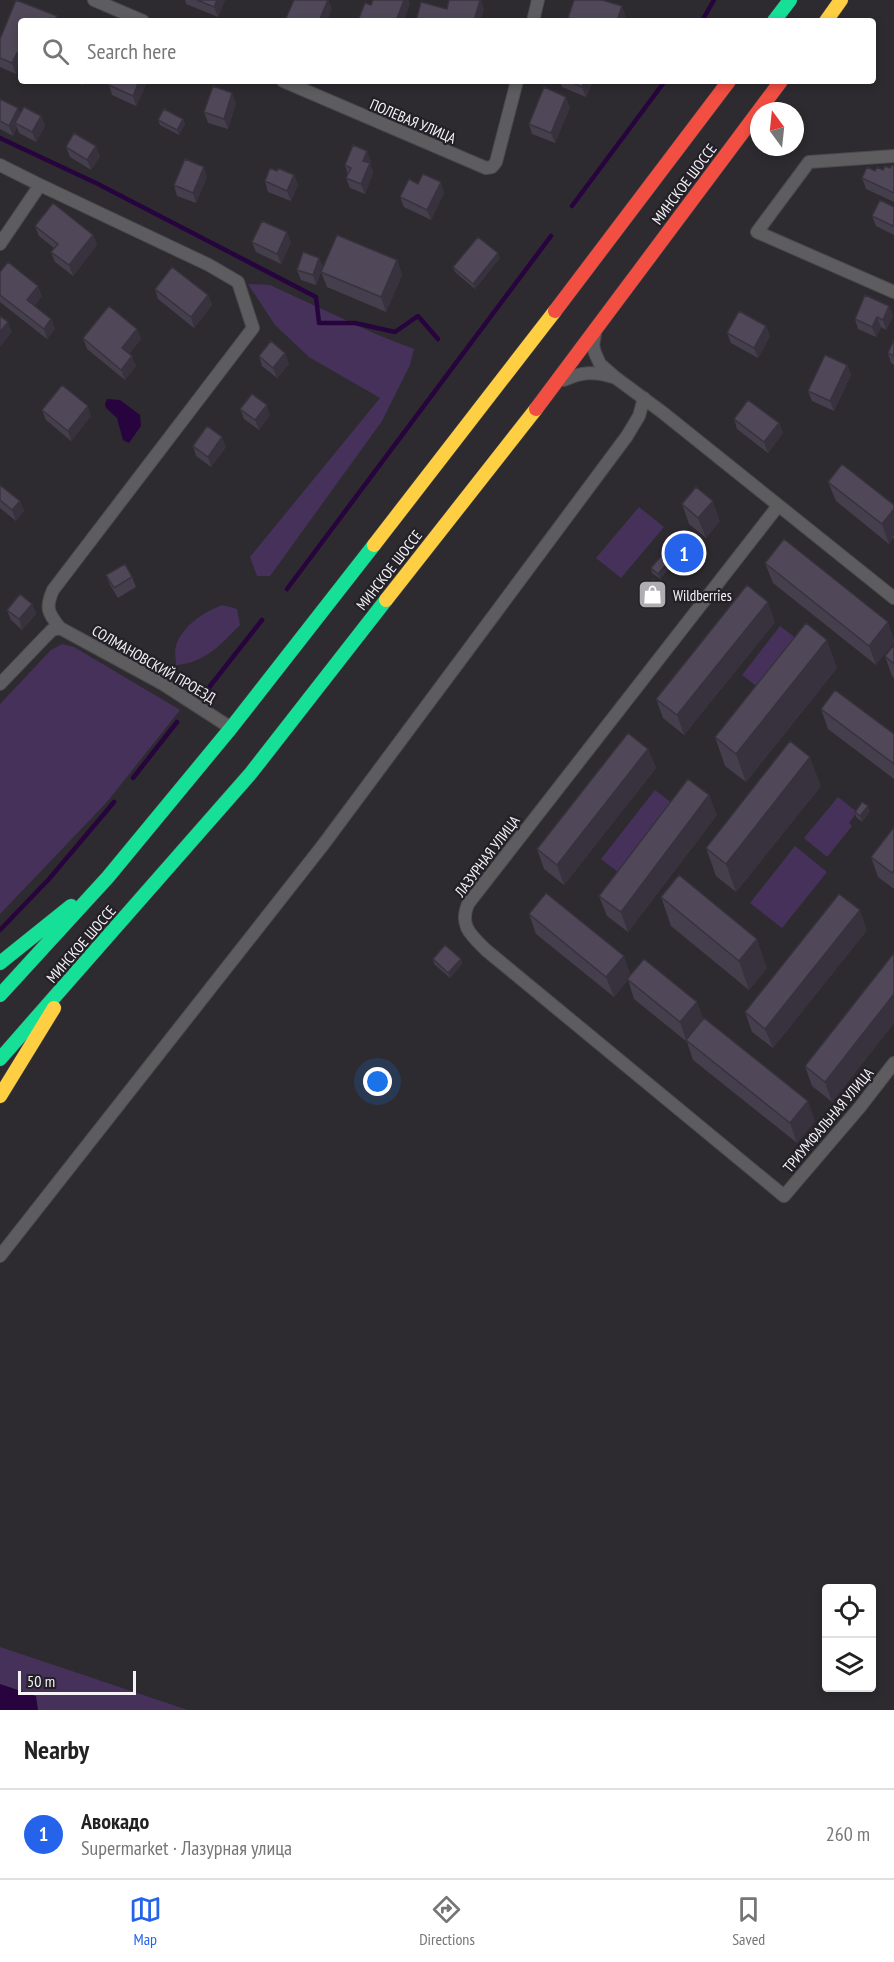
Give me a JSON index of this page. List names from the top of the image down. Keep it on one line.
{"streets":{"main road":["МИНСКОЕ ШОССЕ"],"street":["ПОЛЕВАЯ УЛИЦА","СОЛМАНОВСКИЙ ПРОЕЗД","ЛАЗУРНАЯ УЛИЦА","ТРИУМФАЛЬНАЯ УЛИЦА"]},"crossings":[["МИНСКОЕ ШОССЕ","СОЛМАНОВСКИЙ ПРОЕЗД"],["ЛАЗУРНАЯ УЛИЦА","ТРИУМФАЛЬНАЯ УЛИЦА"]],"places":{"shop":["Wildberries"]},"scale_bar":"50 m","north":"top","page":{"search":"Search here","pins":"1","scale":"50 m","heading":"Nearby","list":[{"mark":"1","name":"Авокадо","note":"Supermarket · Лазурная улица","value":"260 m"}],"nav":["Map","Directions","Saved"]}}
